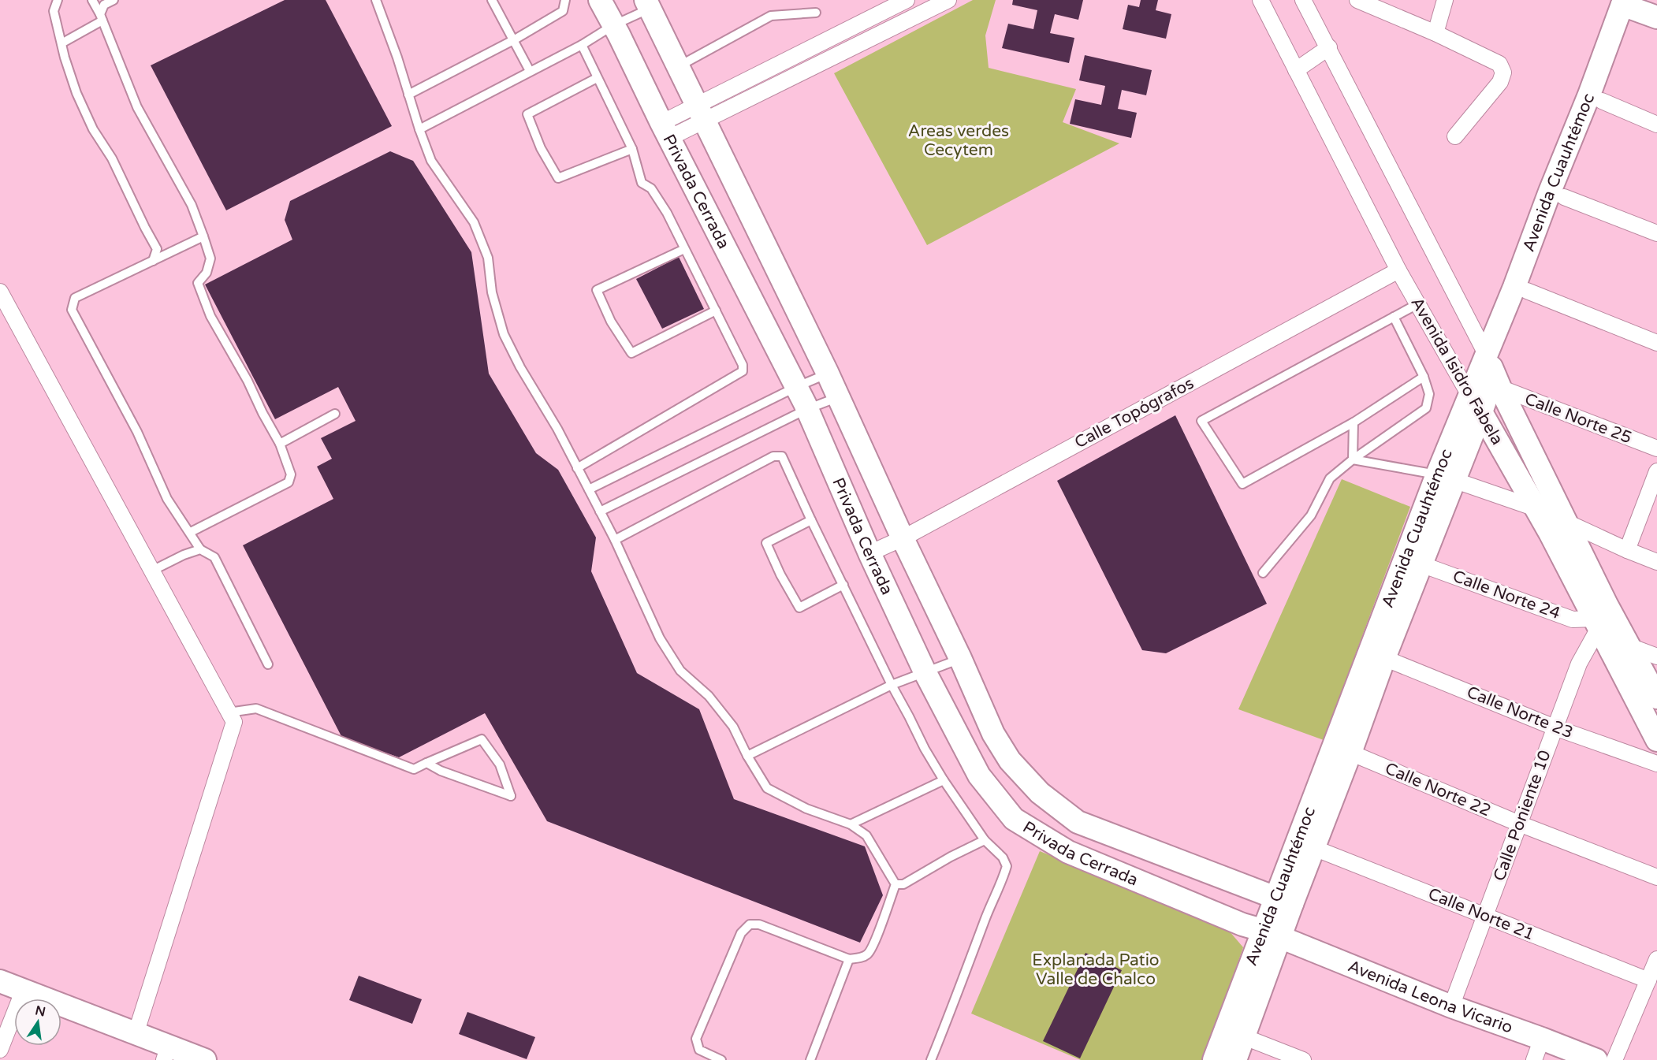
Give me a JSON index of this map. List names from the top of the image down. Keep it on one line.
{"streets":{"street":["Avenida Cuauhtémoc","Privada Cerrada","Avenida Isidro Fabela","Calle Topógrafos","Calle Norte 25","Calle Norte 24","Calle Norte 23","Calle Norte 22","Calle Poniente 10","Calle Norte 21","Avenida Leona Vicario"]},"crossings":[["Avenida Cuauhtémoc","Privada Cerrada"],["Avenida Cuauhtémoc","Avenida Isidro Fabela"],["Avenida Cuauhtémoc","Calle Norte 25"],["Avenida Cuauhtémoc","Calle Norte 24"],["Avenida Cuauhtémoc","Calle Norte 23"],["Avenida Cuauhtémoc","Calle Norte 22"],["Avenida Cuauhtémoc","Calle Norte 21"],["Avenida Cuauhtémoc","Avenida Leona Vicario"],["Privada Cerrada","Calle Topógrafos"],["Privada Cerrada","Avenida Leona Vicario"],["Avenida Isidro Fabela","Calle Topógrafos"],["Avenida Isidro Fabela","Calle Norte 25"],["Avenida Isidro Fabela","Calle Norte 24"],["Avenida Isidro Fabela","Calle Poniente 10"],["Calle Norte 24","Calle Poniente 10"],["Calle Norte 23","Calle Poniente 10"],["Calle Norte 22","Calle Poniente 10"],["Calle Poniente 10","Calle Norte 21"],["Calle Poniente 10","Avenida Leona Vicario"]],"parks":["Areas verdes Cecytem","Explanada Patio Valle de Chalco"],"north":"top"}
